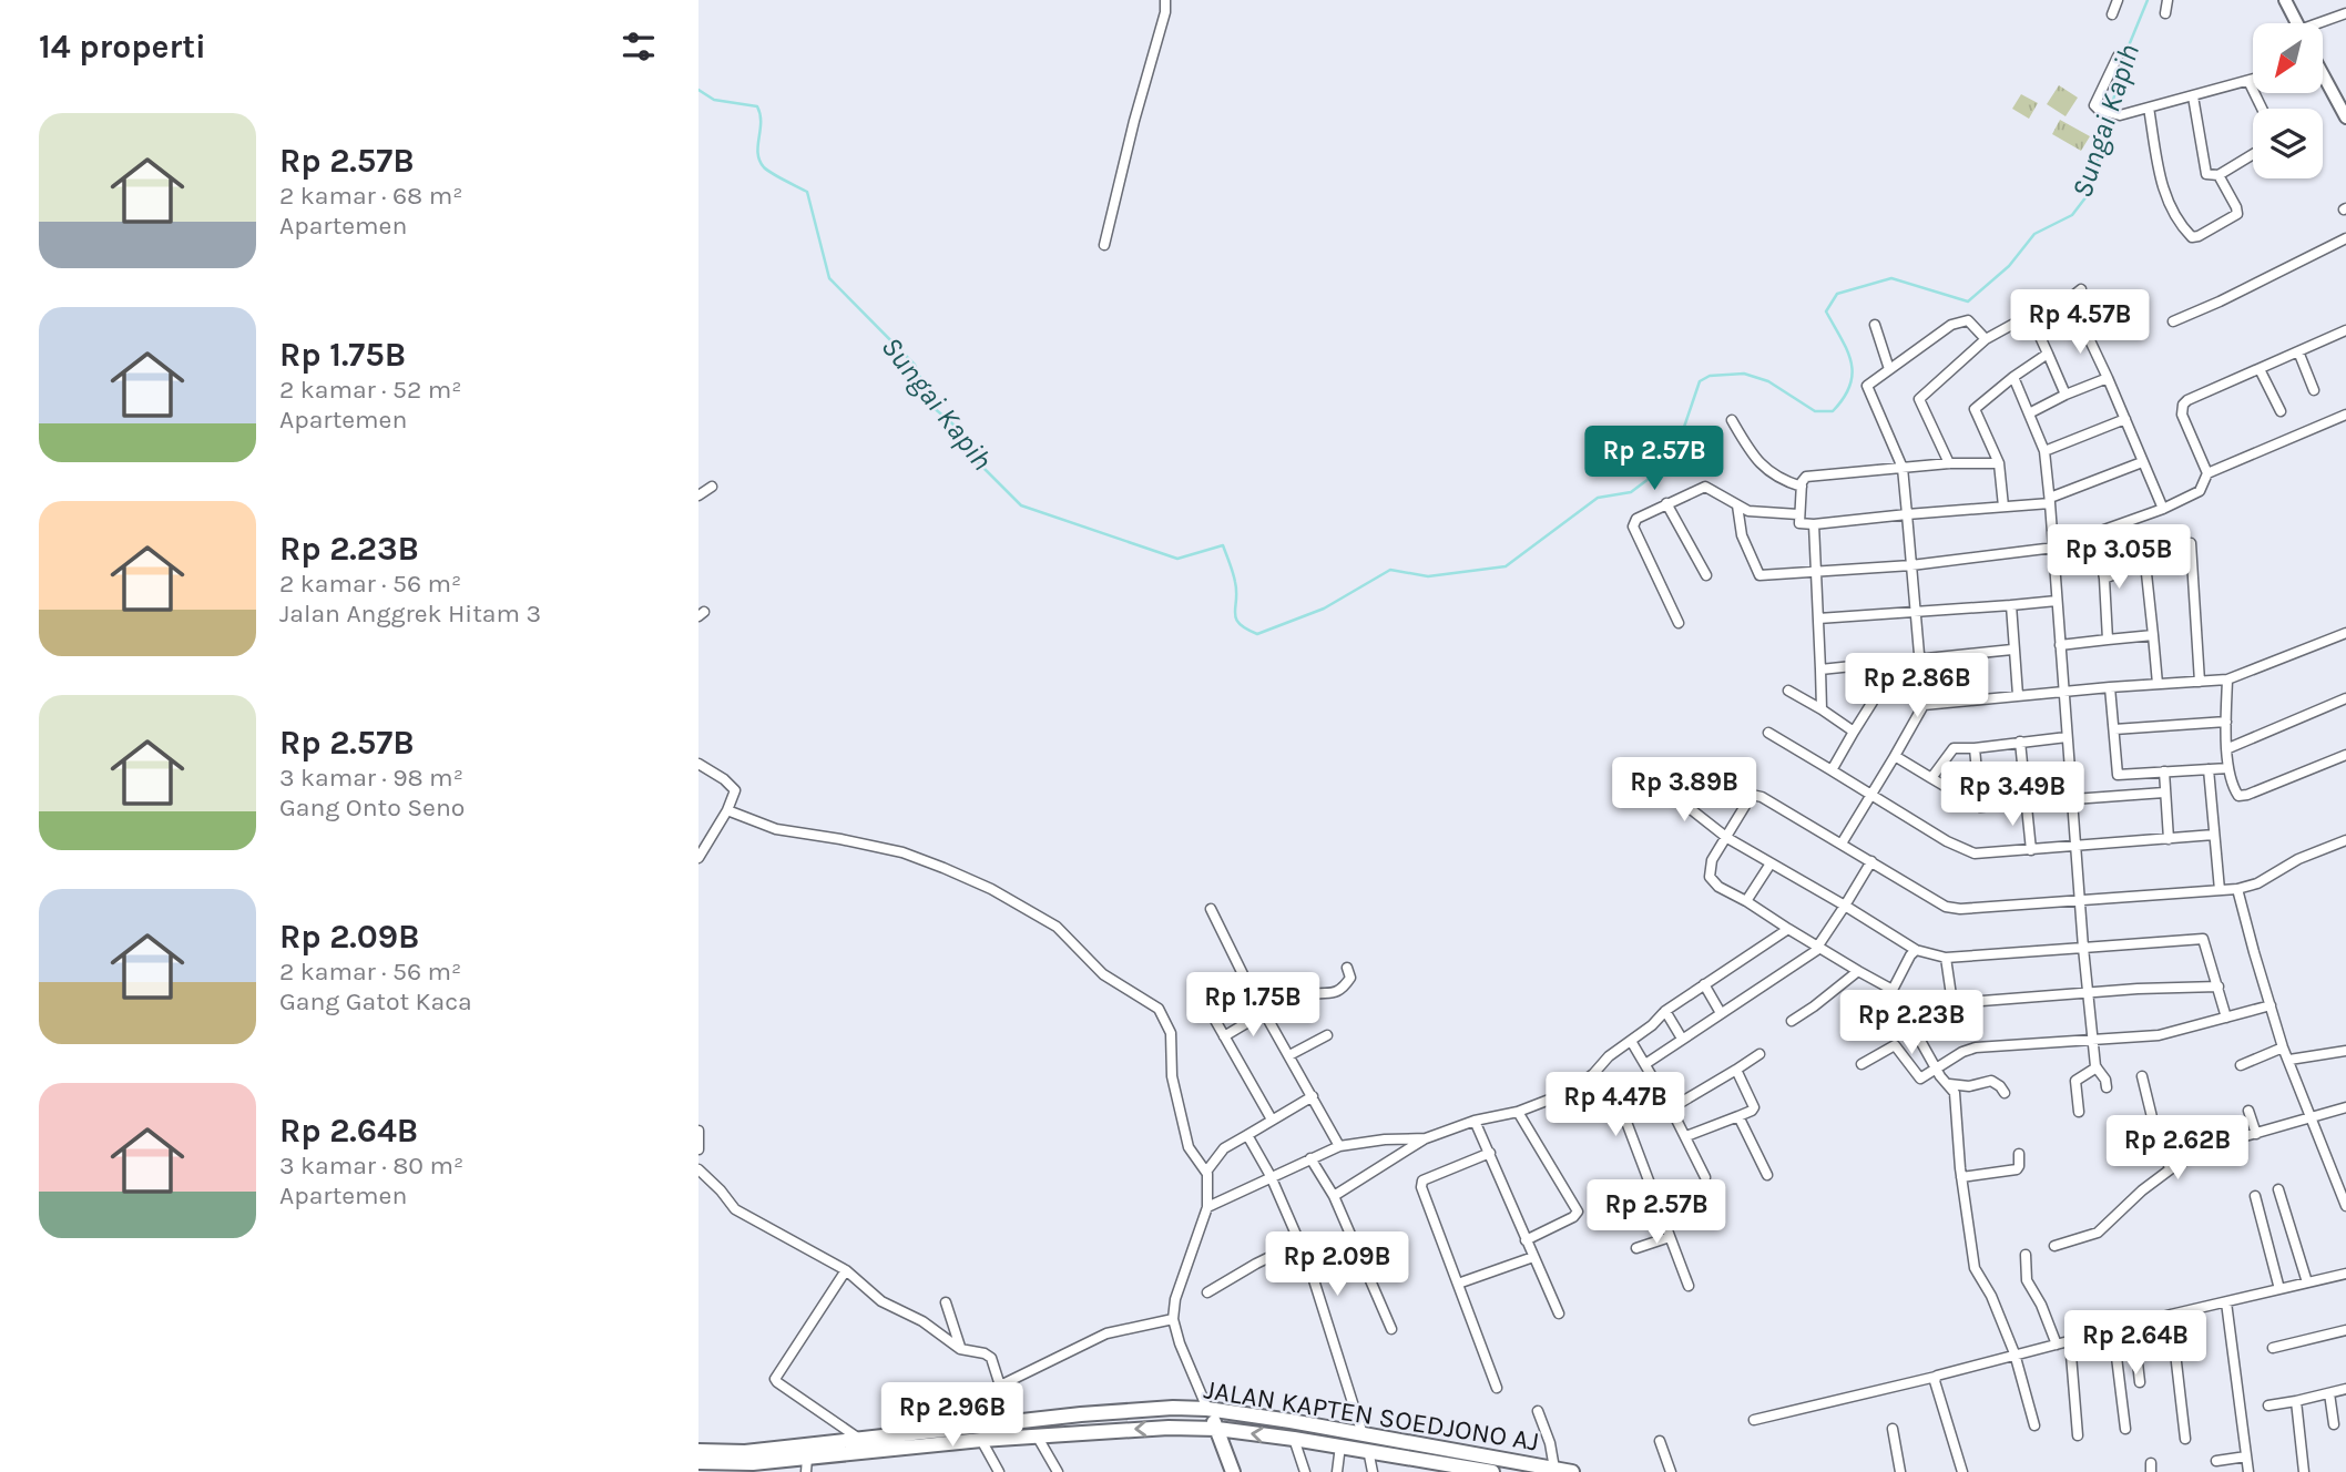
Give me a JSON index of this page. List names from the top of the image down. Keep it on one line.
{"streets":{"main road":["JALAN KAPTEN SOEDJONO AJ"]},"water":["Sungai Kapih"],"north":"bottom left","page":{"heading":"14 properti","list":[{"name":"Rp 2.57B","note":"2 kamar · 68 m² · Apartemen"},{"name":"Rp 1.75B","note":"2 kamar · 52 m² · Apartemen"},{"name":"Rp 2.23B","note":"2 kamar · 56 m² · Jalan Anggrek Hitam 3"},{"name":"Rp 2.57B","note":"3 kamar · 98 m² · Gang Onto Seno"},{"name":"Rp 2.09B","note":"2 kamar · 56 m² · Gang Gatot Kaca"},{"name":"Rp 2.64B","note":"3 kamar · 80 m² · Apartemen"}],"price":["Rp 4.57B","Rp 2.57B","Rp 3.05B","Rp 2.86B","Rp 3.89B","Rp 3.49B","Rp 1.75B","Rp 2.23B","Rp 4.47B","Rp 2.62B","Rp 2.57B","Rp 2.09B","Rp 2.64B","Rp 2.96B"]}}
